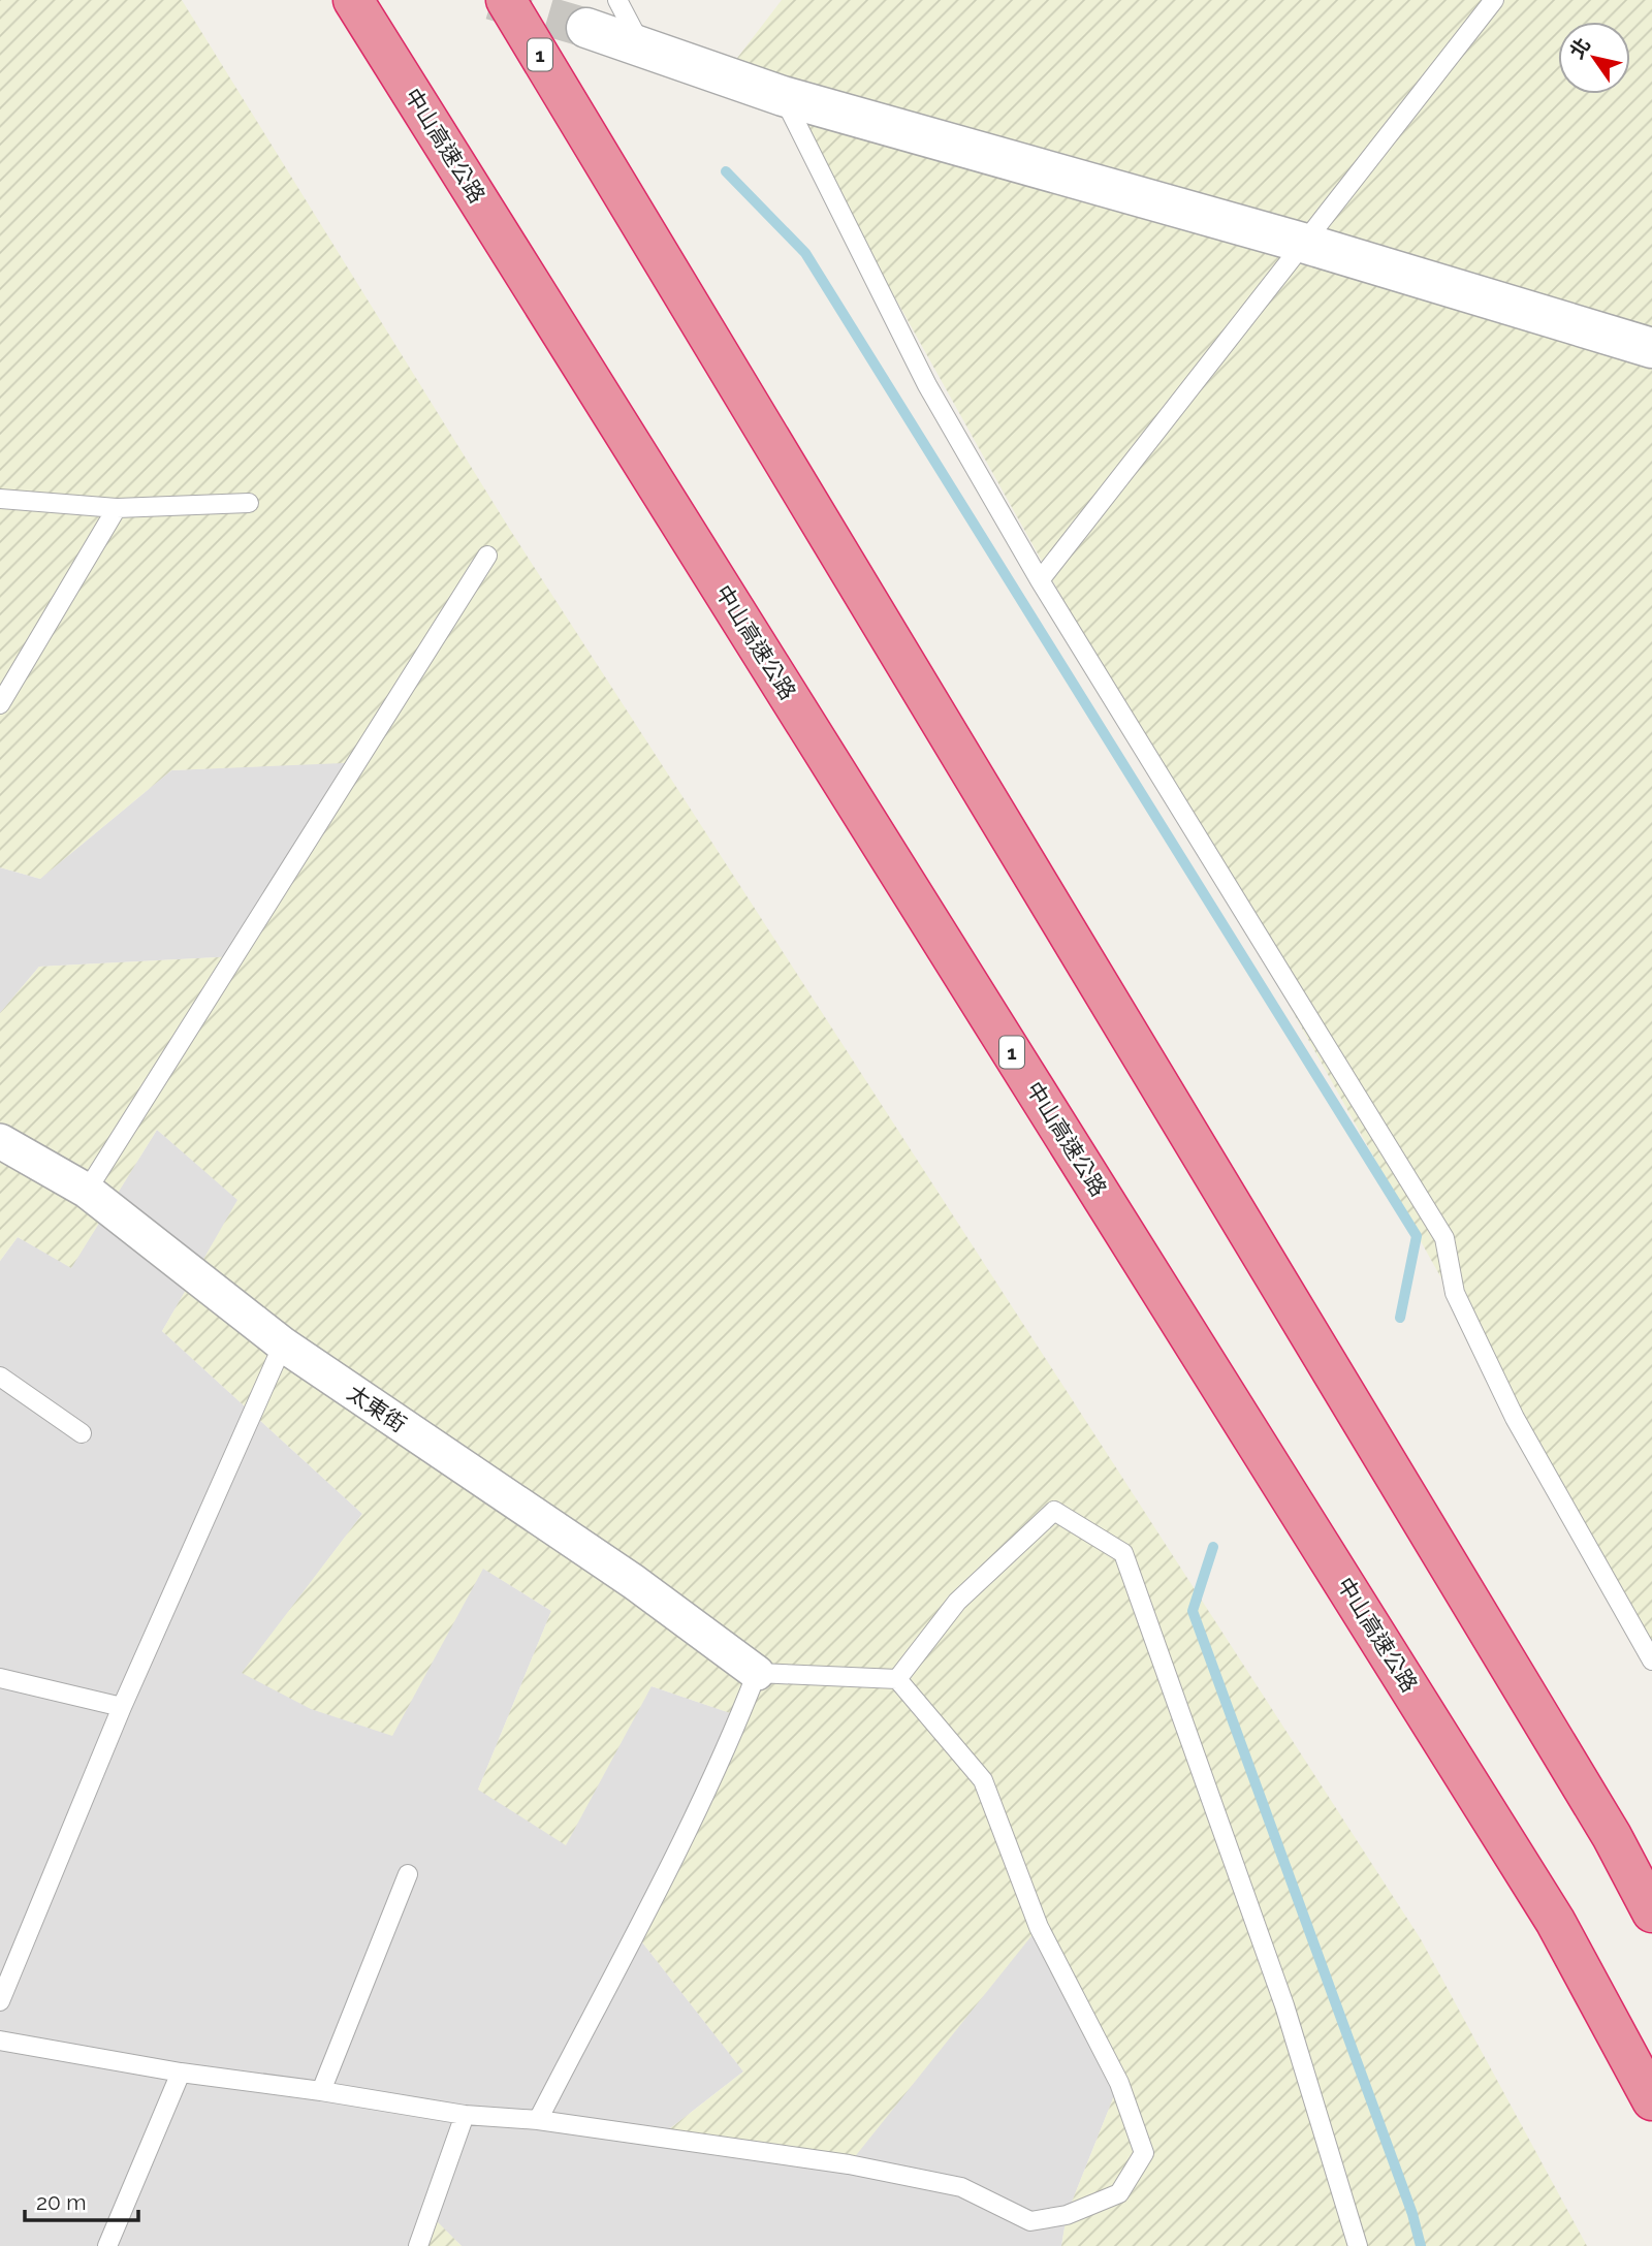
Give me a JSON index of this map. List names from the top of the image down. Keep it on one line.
{"streets":{"highway":["1","中山高速公路"],"street":["太東街"]},"scale_bar":"20 m","north":"top left"}
